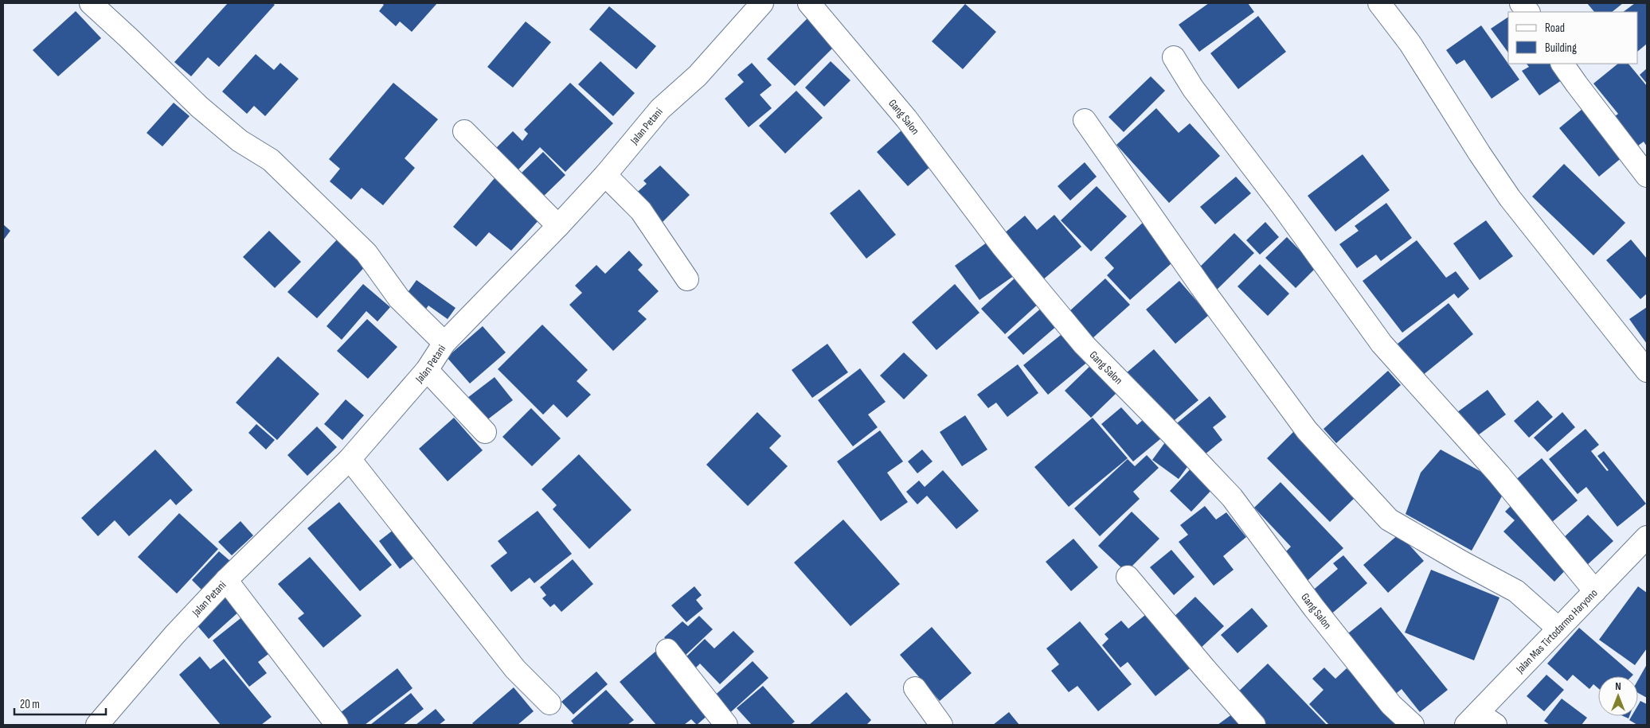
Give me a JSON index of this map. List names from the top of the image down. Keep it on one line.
{"streets":{"street":["Gang Salon","Jalan Petani","Jalan Mas Tirtodarmo Haryono"]},"legend":["Road","Building"],"scale_bar":"20 m","north":"top"}
